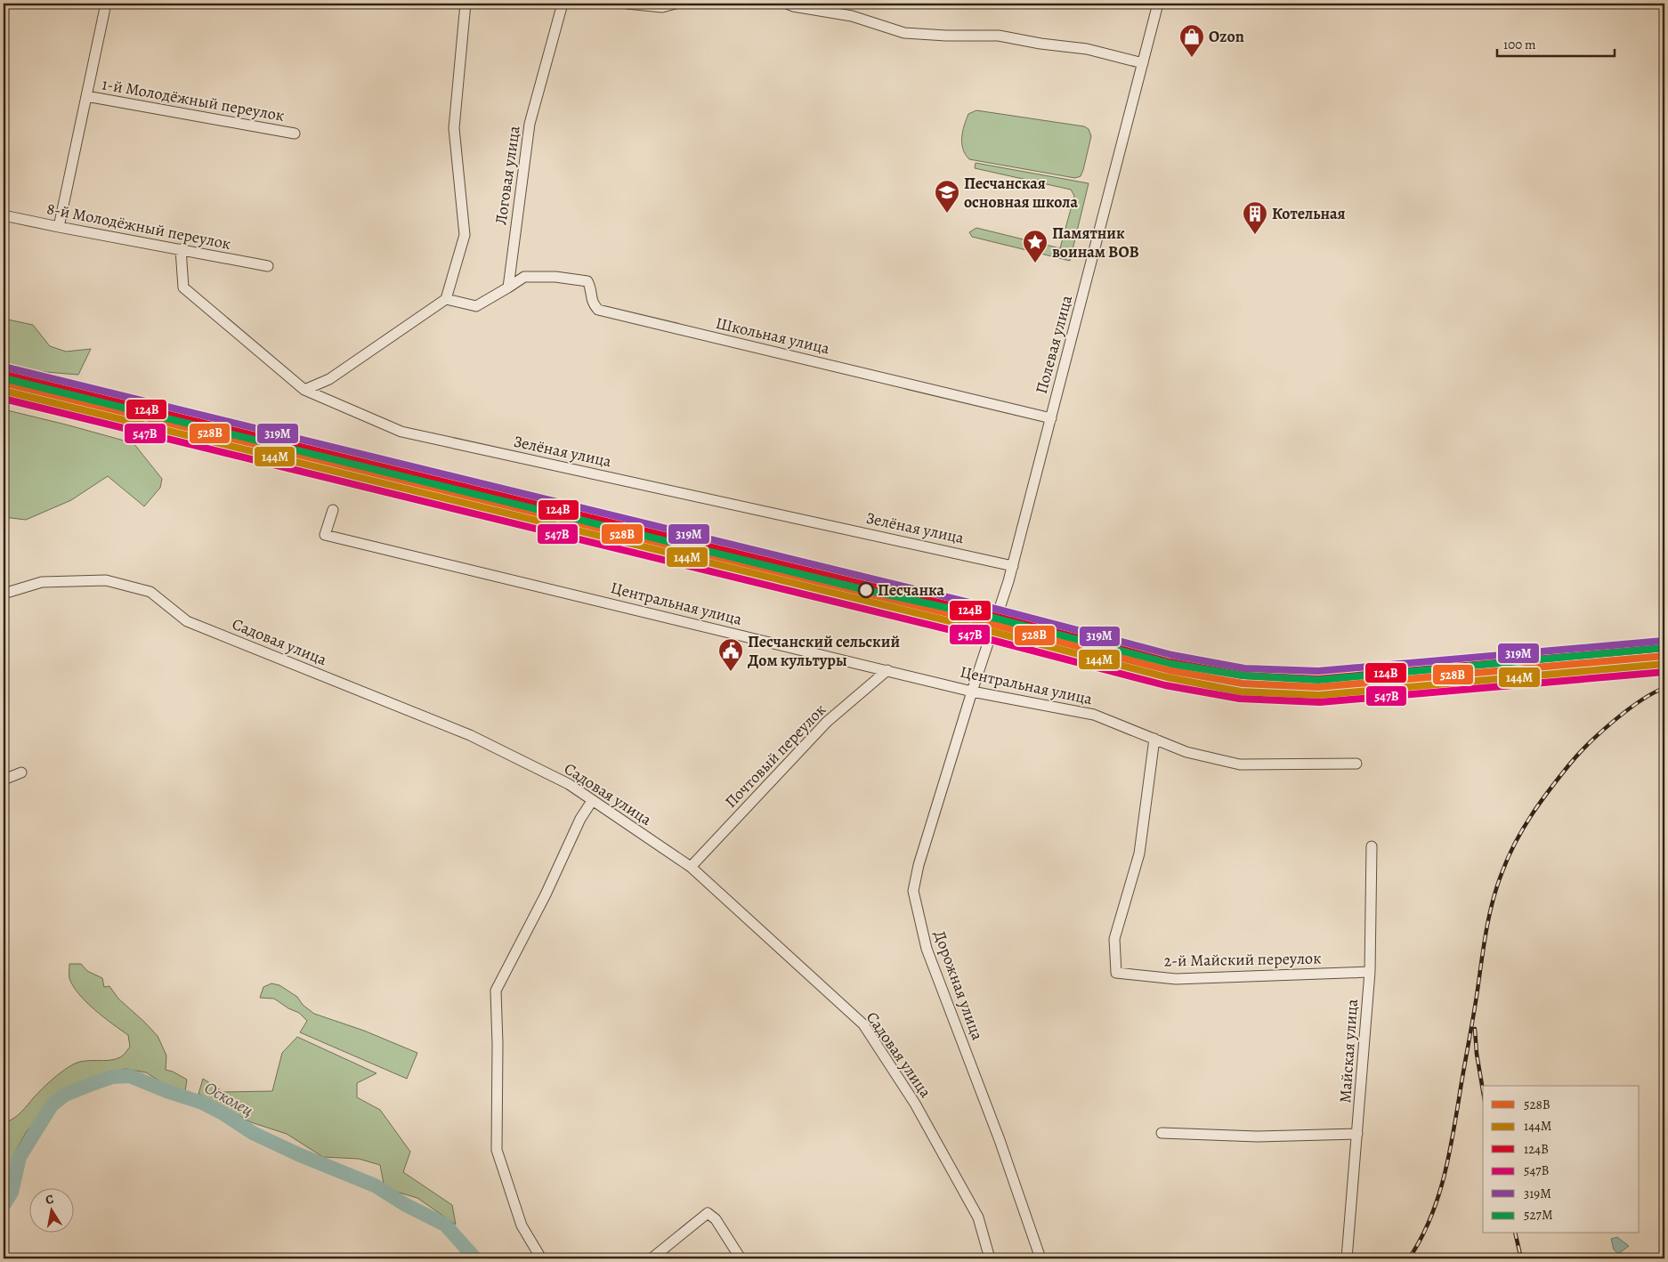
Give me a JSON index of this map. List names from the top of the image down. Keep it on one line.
{"streets":{"street":["1-й Молодёжный переулок","Логовая улица","8-й Молодёжный переулок","Школьная улица","Полевая улица","Зелёная улица","Центральная улица","Садовая улица","Почтовый переулок","2-й Майский переулок","Дорожная улица","Майская улица"]},"crossings":[["Логовая улица","Школьная улица"],["8-й Молодёжный переулок","Зелёная улица"],["Школьная улица","Полевая улица"],["Полевая улица","Зелёная улица"],["Полевая улица","Центральная улица"],["Полевая улица","Дорожная улица"],["Центральная улица","Почтовый переулок"],["Центральная улица","2-й Майский переулок"],["Центральная улица","Дорожная улица"],["Садовая улица","Почтовый переулок"],["2-й Майский переулок","Майская улица"]],"water":["Осколец"],"places":{"shop":["Ozon"],"school or university":["Песчанская основная школа"],"building":["Котельная"],"place":["Памятник воинам ВОВ"],"other":["Песчанка"],"public building":["Песчанский сельский Дом культуры"]},"lines":["transit line 319М","transit line 124В","transit line 527М","transit line 528В","transit line 144М","transit line 547В"],"legend":["528В","144М","124В","547В","319М","527М"],"scale_bar":"100 m","north":"top"}
